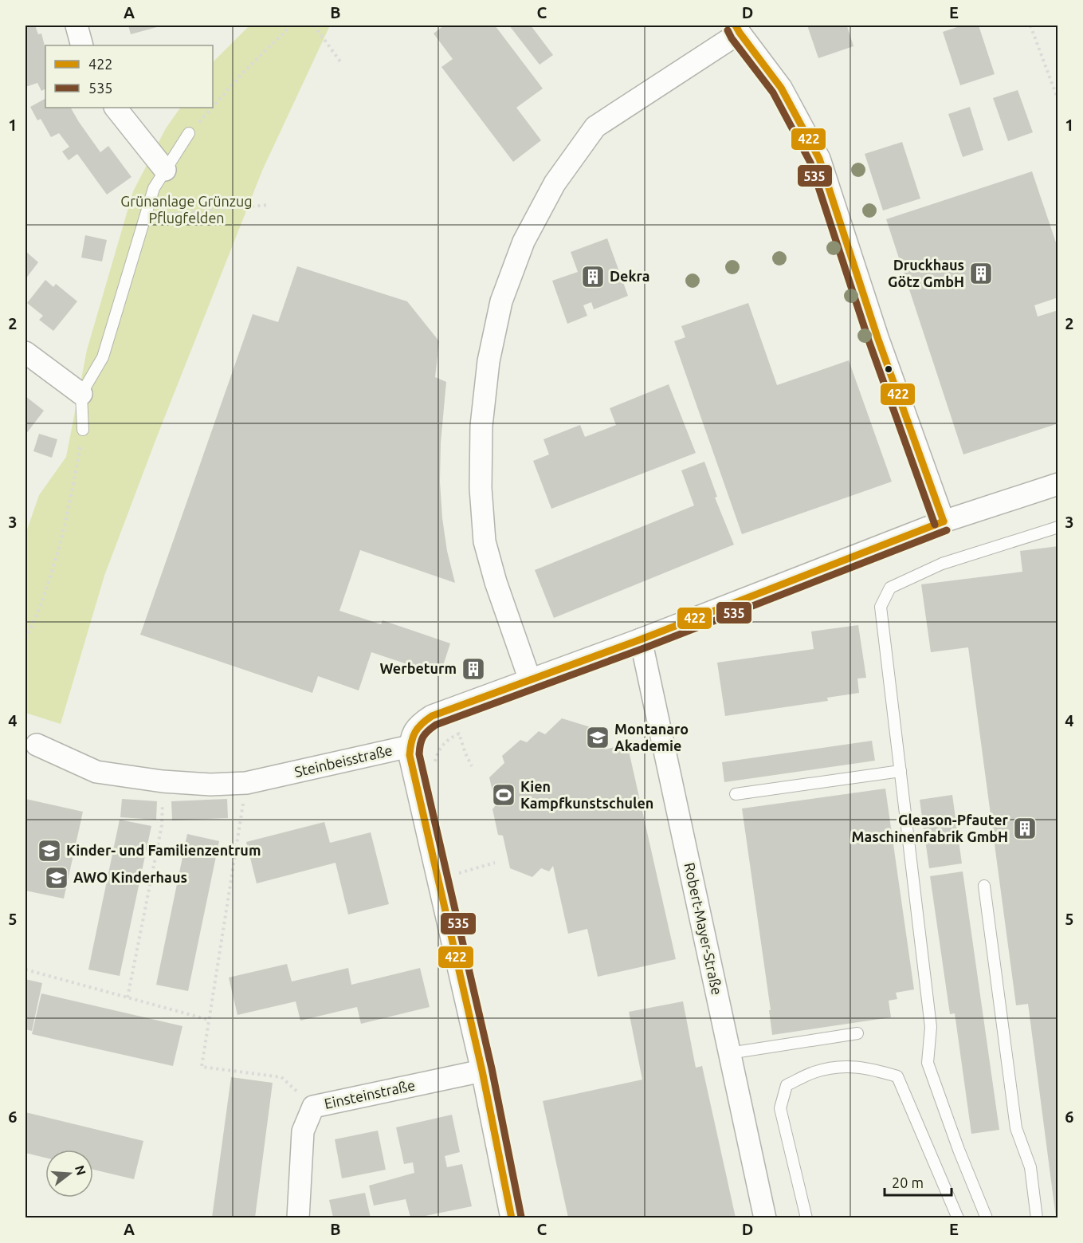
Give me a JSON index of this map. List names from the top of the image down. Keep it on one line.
{"streets":{"street":["Steinbeisstraße","Robert-Mayer-Straße","Einsteinstraße"]},"crossings":[["Steinbeisstraße","Robert-Mayer-Straße"]],"parks":["Grünanlage Grünzug Pflugfelden"],"places":{"building":["Druckhaus Götz GmbH","Dekra","Werbeturm","Gleason-Pfauter Maschinenfabrik GmbH"],"school or university":["Montanaro Akademie","Kinder- und Familienzentrum","AWO Kinderhaus"],"sports":["Kien Kampfkunstschulen"]},"lines":["transit line 422","transit line 535"],"legend":["422","535"],"scale_bar":"20 m","north":"right","grid":{"columns":["A","B","C","D","E"],"rows":["1","2","3","4","5","6"]}}
